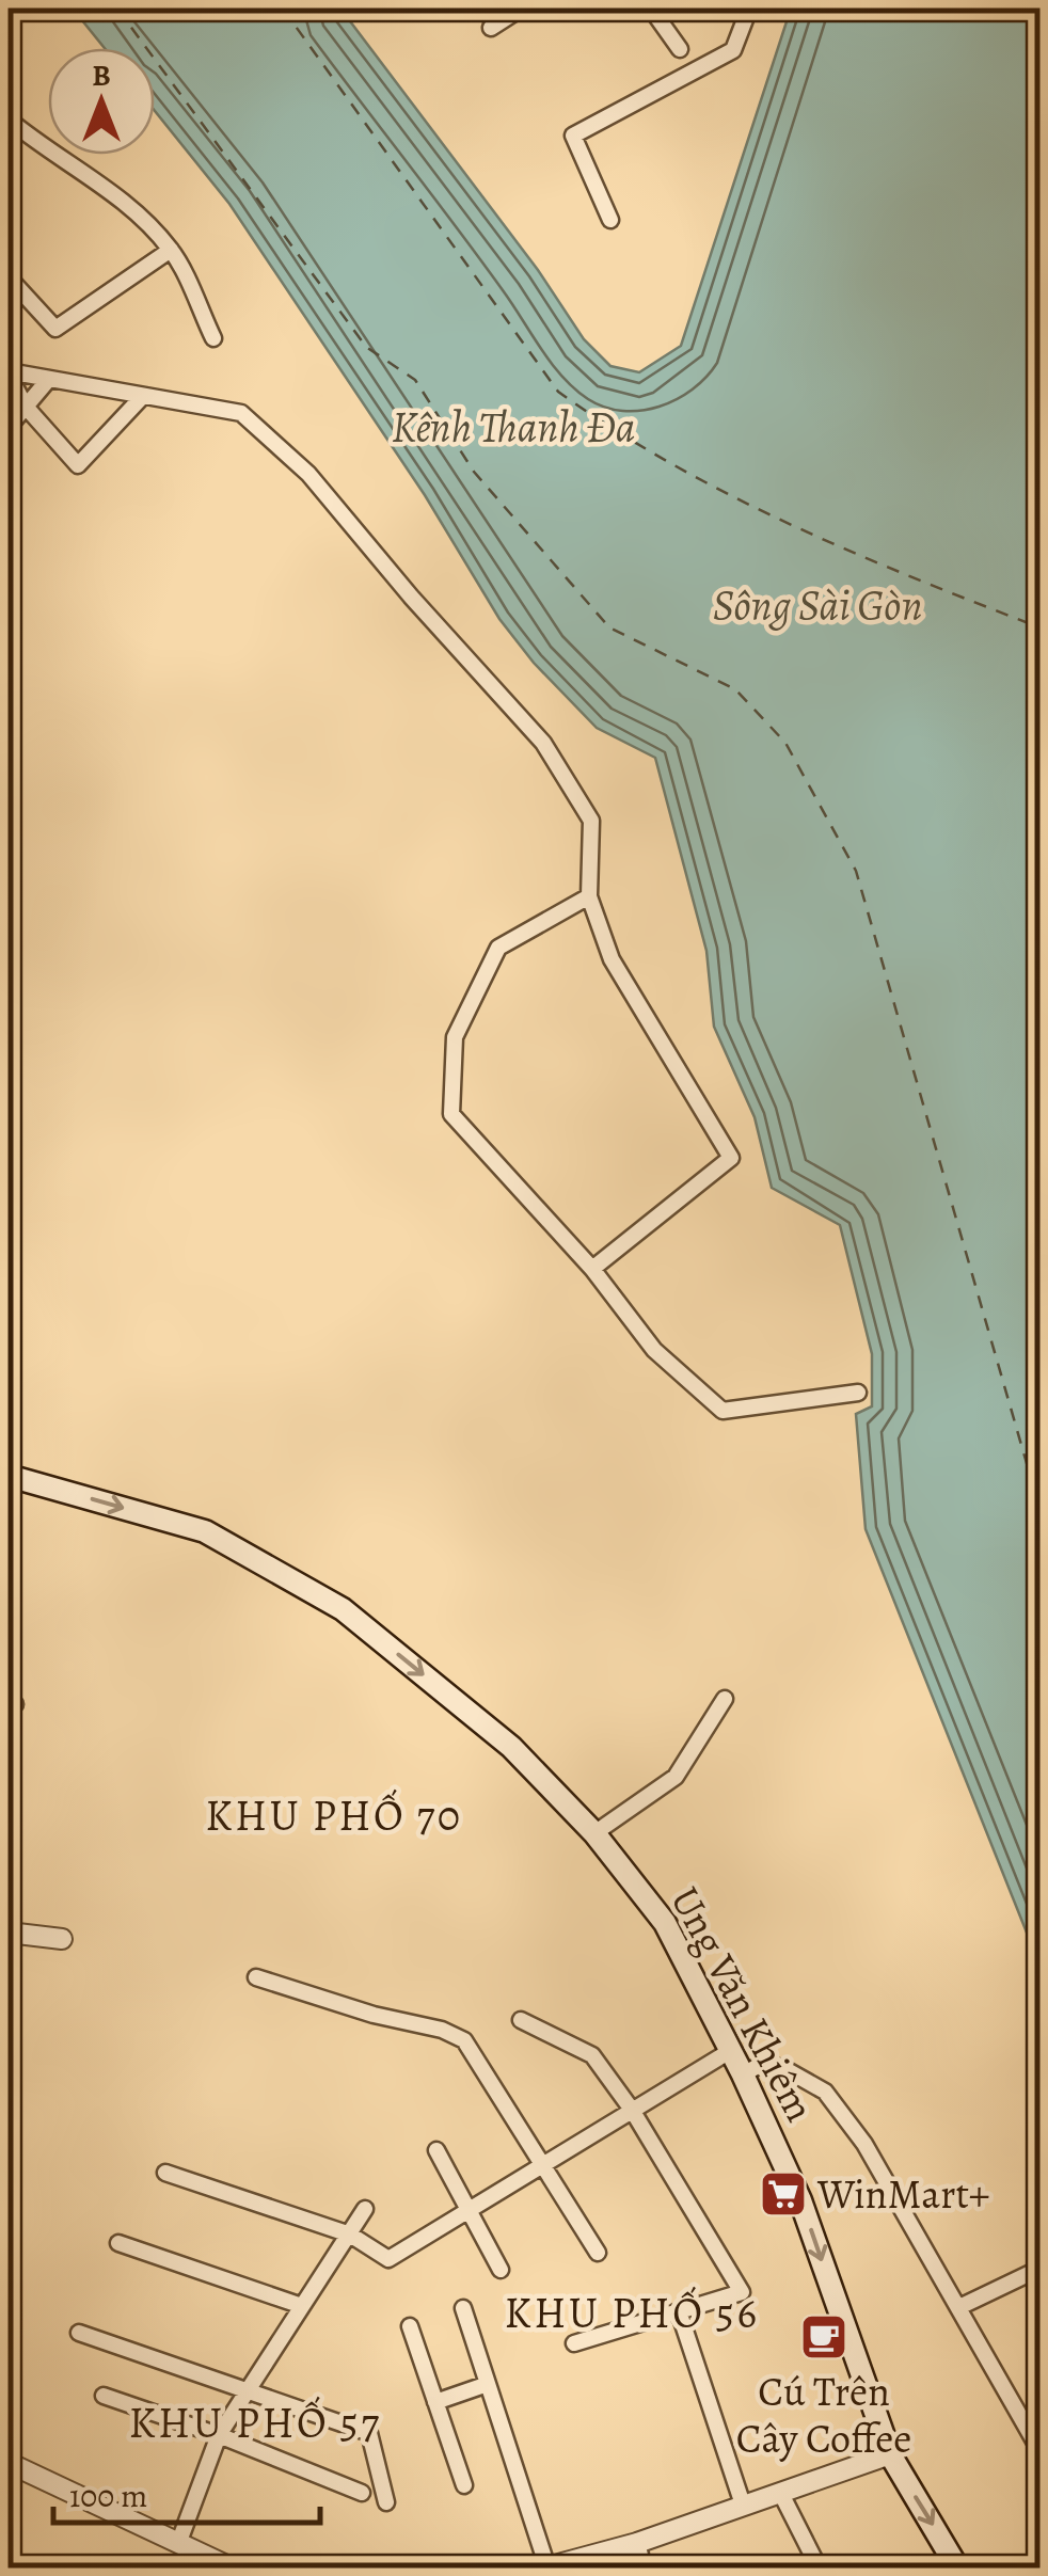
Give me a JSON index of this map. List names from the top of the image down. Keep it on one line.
{"streets":{"main road":["Ung Văn Khiêm"]},"one_way":["Ung Văn Khiêm"],"districts":["KHU PHỐ 70","KHU PHỐ 56","KHU PHỐ 57"],"water":["Kênh Thanh Đa","Sông Sài Gòn"],"places":{"supermarket":["WinMart+"],"cafe":["Cú Trên Cây Coffee"]},"scale_bar":"100 m","north":"top"}
